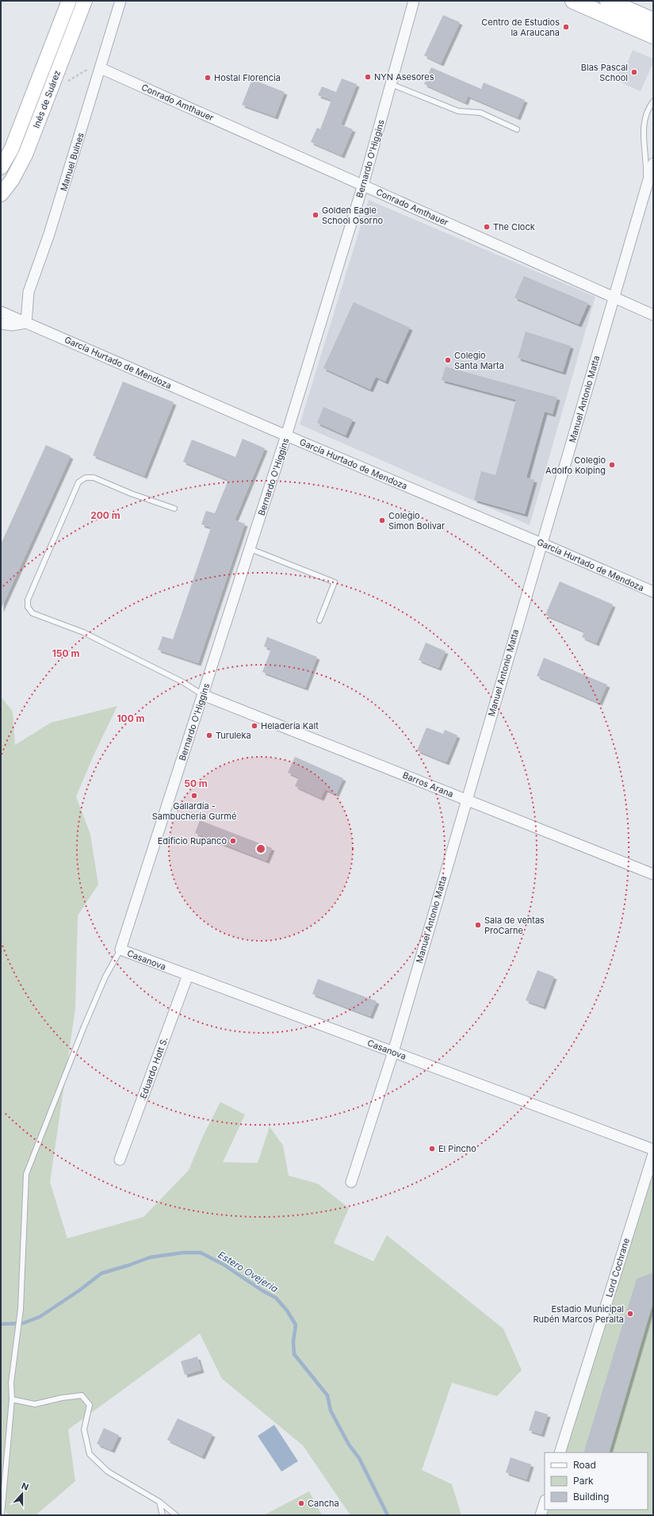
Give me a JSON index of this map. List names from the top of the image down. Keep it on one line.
{"streets":{"main road":["Inés de Suárez"],"street":["Conrado Amthauer","Bernardo O'Higgins","Manuel Bulnes","García Hurtado de Mendoza","Manuel Antonio Matta","Barros Arana","Casanova","Eduardo Hott S.","Lord Cochrane"]},"crossings":[["Conrado Amthauer","Bernardo O'Higgins"],["Conrado Amthauer","Manuel Bulnes"],["Conrado Amthauer","Manuel Antonio Matta"],["Bernardo O'Higgins","García Hurtado de Mendoza"],["Bernardo O'Higgins","Barros Arana"],["Bernardo O'Higgins","Casanova"],["Manuel Bulnes","García Hurtado de Mendoza"],["García Hurtado de Mendoza","Manuel Antonio Matta"],["Manuel Antonio Matta","Barros Arana"],["Manuel Antonio Matta","Casanova"],["Casanova","Eduardo Hott S."]],"water":["Estero Ovejeria"],"places":["Centro de Estudios la Araucana","Blas Pascal School","NYN Asesores","Hostal Florencia","Golden Eagle School Osorno","The Clock","Colegio Santa Marta","Colegio Adolfo Kolping","Colegio Simon Bolivar","Heladería Kalt","Turuleka","Gallardía - Sambuchería Gurmé","Edificio Rupanco","Sala de ventas ProCarne","El Pincho","Estadio Municipal Rubén Marcos Peralta","Cancha"],"legend":["Road","Park","Building"],"north":"top","rings":["200 m","150 m","100 m","50 m"]}
